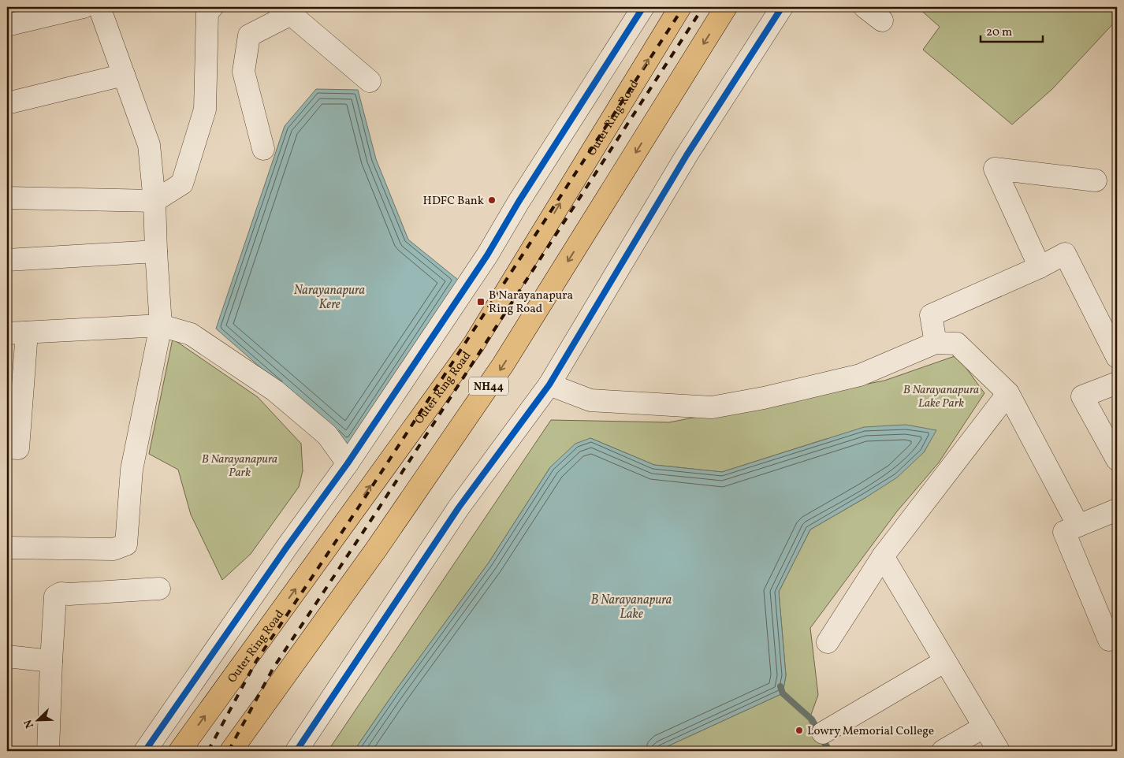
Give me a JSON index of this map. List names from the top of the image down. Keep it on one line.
{"streets":{"highway":["Outer Ring Road","NH44"]},"water":["Narayanapura Kere","B Narayanapura Lake"],"parks":["B Narayanapura Lake Park","B Narayanapura Park"],"places":{"other":["HDFC Bank","Lowry Memorial College"],"transit":["B Narayanapura Ring Road"]},"scale_bar":"20 m","north":"bottom left"}
